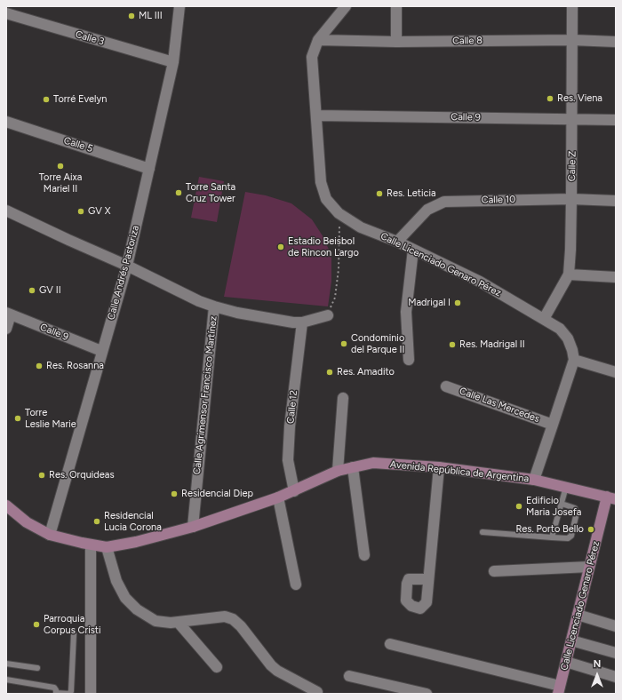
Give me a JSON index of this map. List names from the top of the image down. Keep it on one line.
{"streets":{"main road":["Calle Licenciado Genaro Pérez","Avenida República de Argentina"],"street":["Calle 3","Calle 8","Calle 9","Calle 5","Calle Z","Calle 10","Calle Andrés Pastoriza","Calle Agrimensor Francisco Martínez","Calle Las Mercedes","Calle 12"]},"crossings":[["Calle 3","Calle Andrés Pastoriza"],["Calle 8","Calle Z"],["Calle 8","Calle Licenciado Genaro Pérez"],["Calle 9","Calle Z"],["Calle 9","Calle Licenciado Genaro Pérez"],["Calle 9","Calle Andrés Pastoriza"],["Calle 5","Calle Andrés Pastoriza"],["Calle Z","Calle 10"],["Calle Z","Calle Licenciado Genaro Pérez"],["Calle 10","Calle Licenciado Genaro Pérez"],["Calle Licenciado Genaro Pérez","Avenida República de Argentina"],["Calle Andrés Pastoriza","Avenida República de Argentina"],["Calle Agrimensor Francisco Martínez","Avenida República de Argentina"],["Calle 12","Avenida República de Argentina"]],"places":["ML III","Res. Viena","Torré Evelyn","Torre Aixa Mariel II","Torre Santa Cruz Tower","Res. Leticia","GV X","Estadio Beisbol de Rincon Largo","GV II","Madrigal I","Condominio del Parque II","Res. Madrigal II","Res. Rosanna","Res. Amadito","Torre Leslie Marie","Res. Orquideas","Residencial Diep","Edificio Maria Josefa","Residencial Lucia Corona","Res. Porto Bello","Parroquia Corpus Cristi"],"north":"top"}
